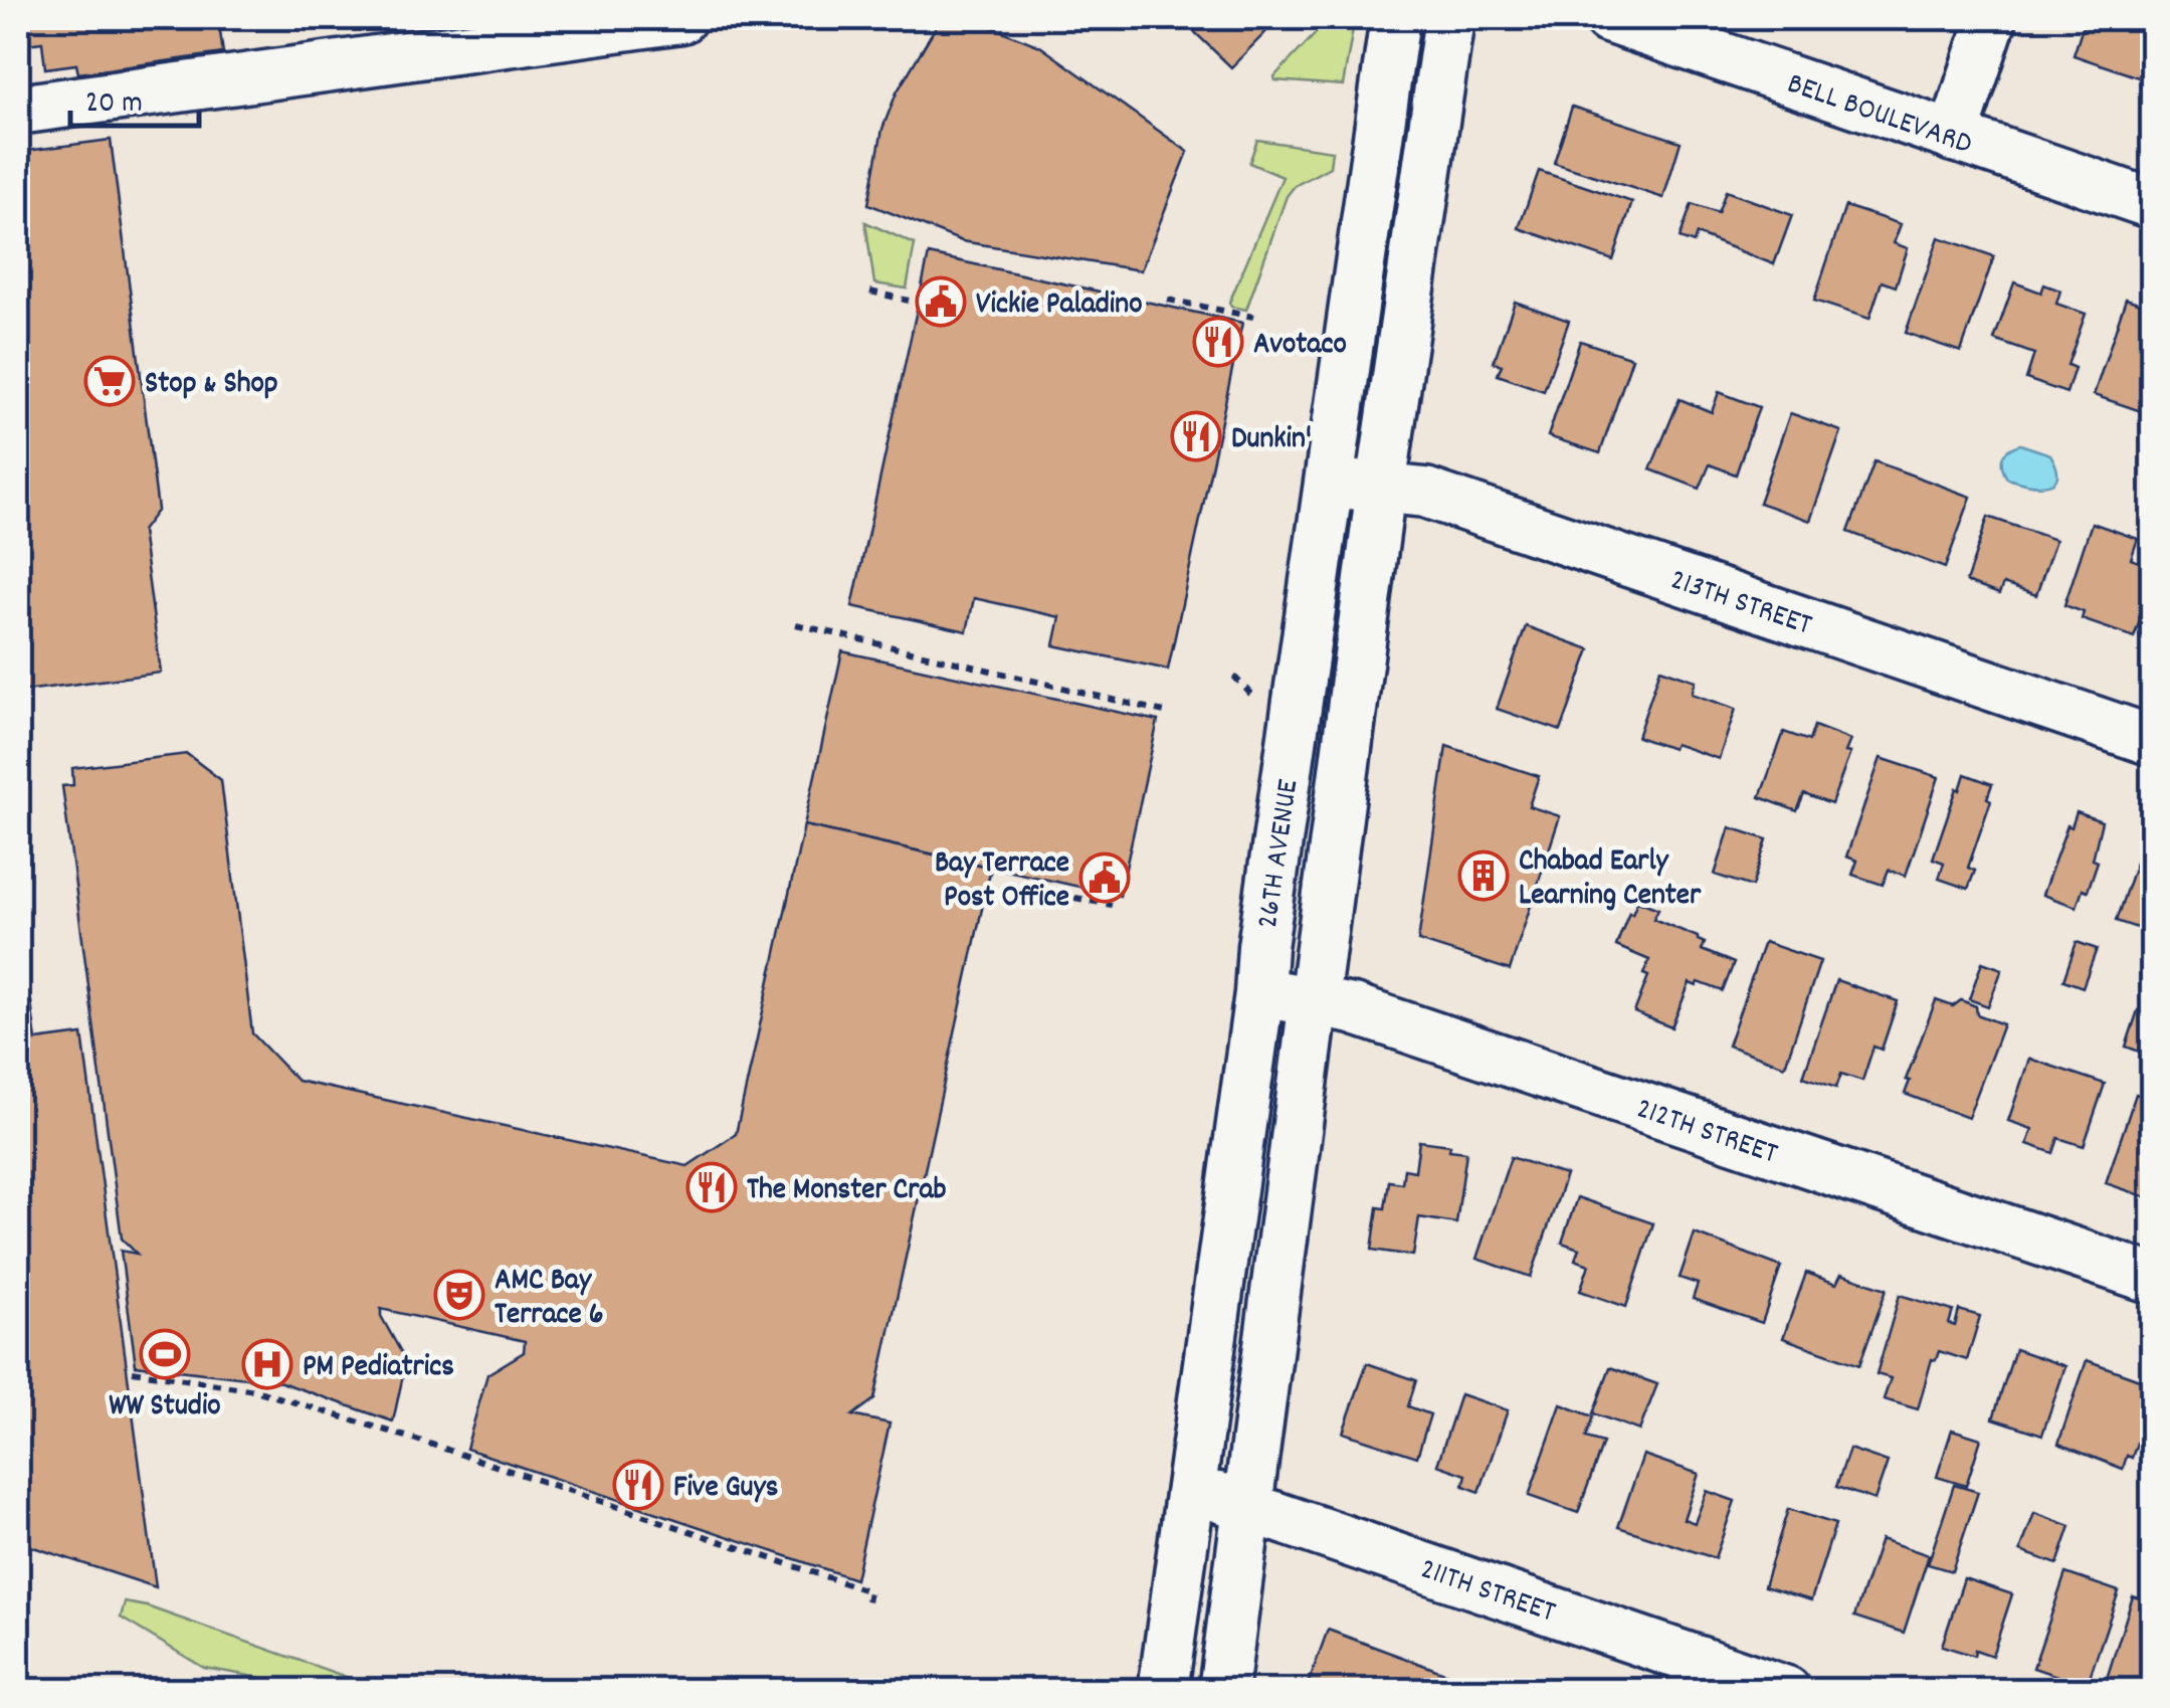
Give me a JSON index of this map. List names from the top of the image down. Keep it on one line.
{"streets":{"street":["BELL BOULEVARD","213TH STREET","26TH AVENUE","212TH STREET","211TH STREET"]},"crossings":[["213TH STREET","26TH AVENUE"],["26TH AVENUE","212TH STREET"],["26TH AVENUE","211TH STREET"]],"places":{"public building":["Vickie Paladino","Bay Terrace Post Office"],"restaurant":["Avotaco","Dunkin'","The Monster Crab","Five Guys"],"supermarket":["Stop & Shop"],"building":["Chabad Early Learning Center"],"theatre":["AMC Bay Terrace 6"],"sports":["WW Studio"],"hospital":["PM Pediatrics"]},"scale_bar":"20 m"}
